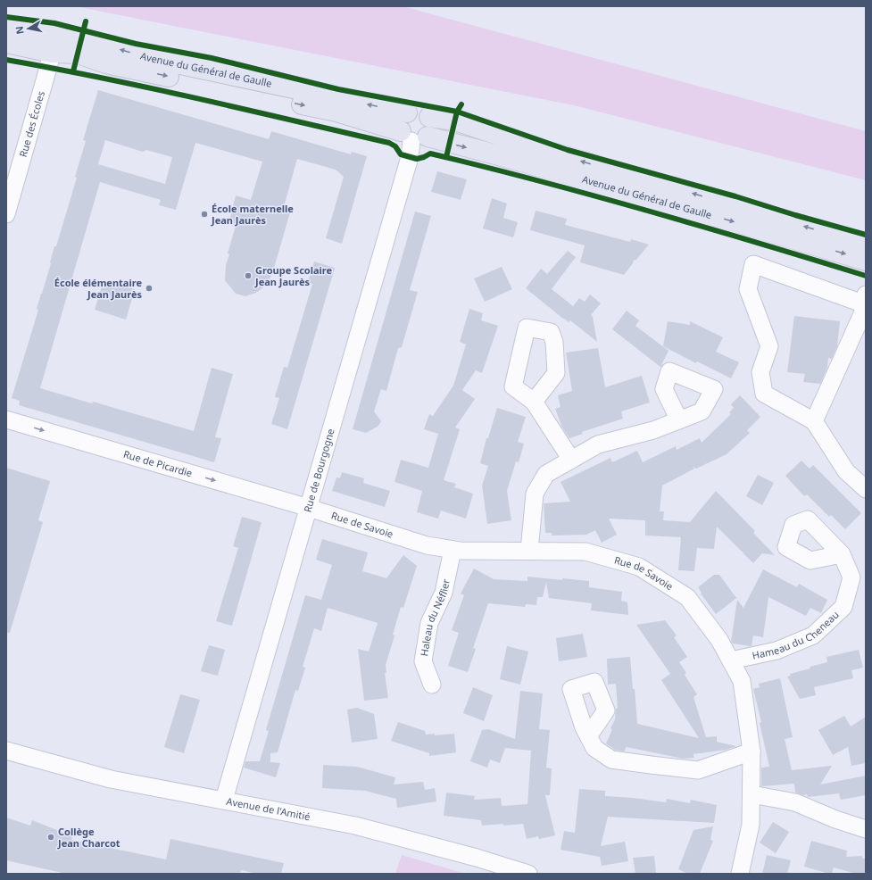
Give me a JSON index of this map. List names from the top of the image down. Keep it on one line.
{"streets":{"main road":["Avenue du Général de Gaulle"],"street":["Rue des Écoles","Rue de Picardie","Rue de Bourgogne","Rue de Savoie","Haleau du Néflier","Hameau du Cheneau","Avenue de l'Amitié"]},"crossings":[["Avenue du Général de Gaulle","Rue des Écoles"],["Avenue du Général de Gaulle","Rue de Bourgogne"],["Rue de Picardie","Rue de Bourgogne"],["Rue de Picardie","Rue de Savoie"],["Rue de Bourgogne","Rue de Savoie"],["Rue de Bourgogne","Avenue de l'Amitié"],["Rue de Savoie","Haleau du Néflier"],["Rue de Savoie","Hameau du Cheneau"]],"one_way":["Rue de Picardie"],"places":["École maternelle Jean Jaurès","Groupe Scolaire Jean Jaurès","École élémentaire Jean Jaurès","Collège Jean Charcot"],"north":"left"}
